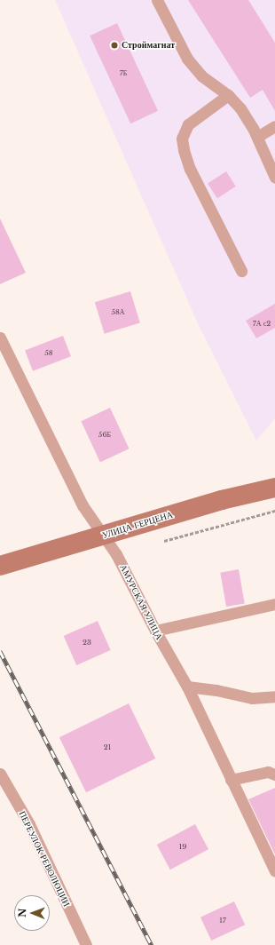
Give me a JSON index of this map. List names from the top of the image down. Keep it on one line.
{"streets":{"main road":["УЛИЦА ГЕРЦЕНА"],"lane":["АМУРСКАЯ УЛИЦА","ПЕРЕУЛОК РЕВОЛЮЦИИ"]},"crossings":[["УЛИЦА ГЕРЦЕНА","АМУРСКАЯ УЛИЦА"]],"places":["Строймагнат"],"house_numbers":["7Б","58А","7А с2","58","56Б","23","21","19","17"],"north":"left"}
